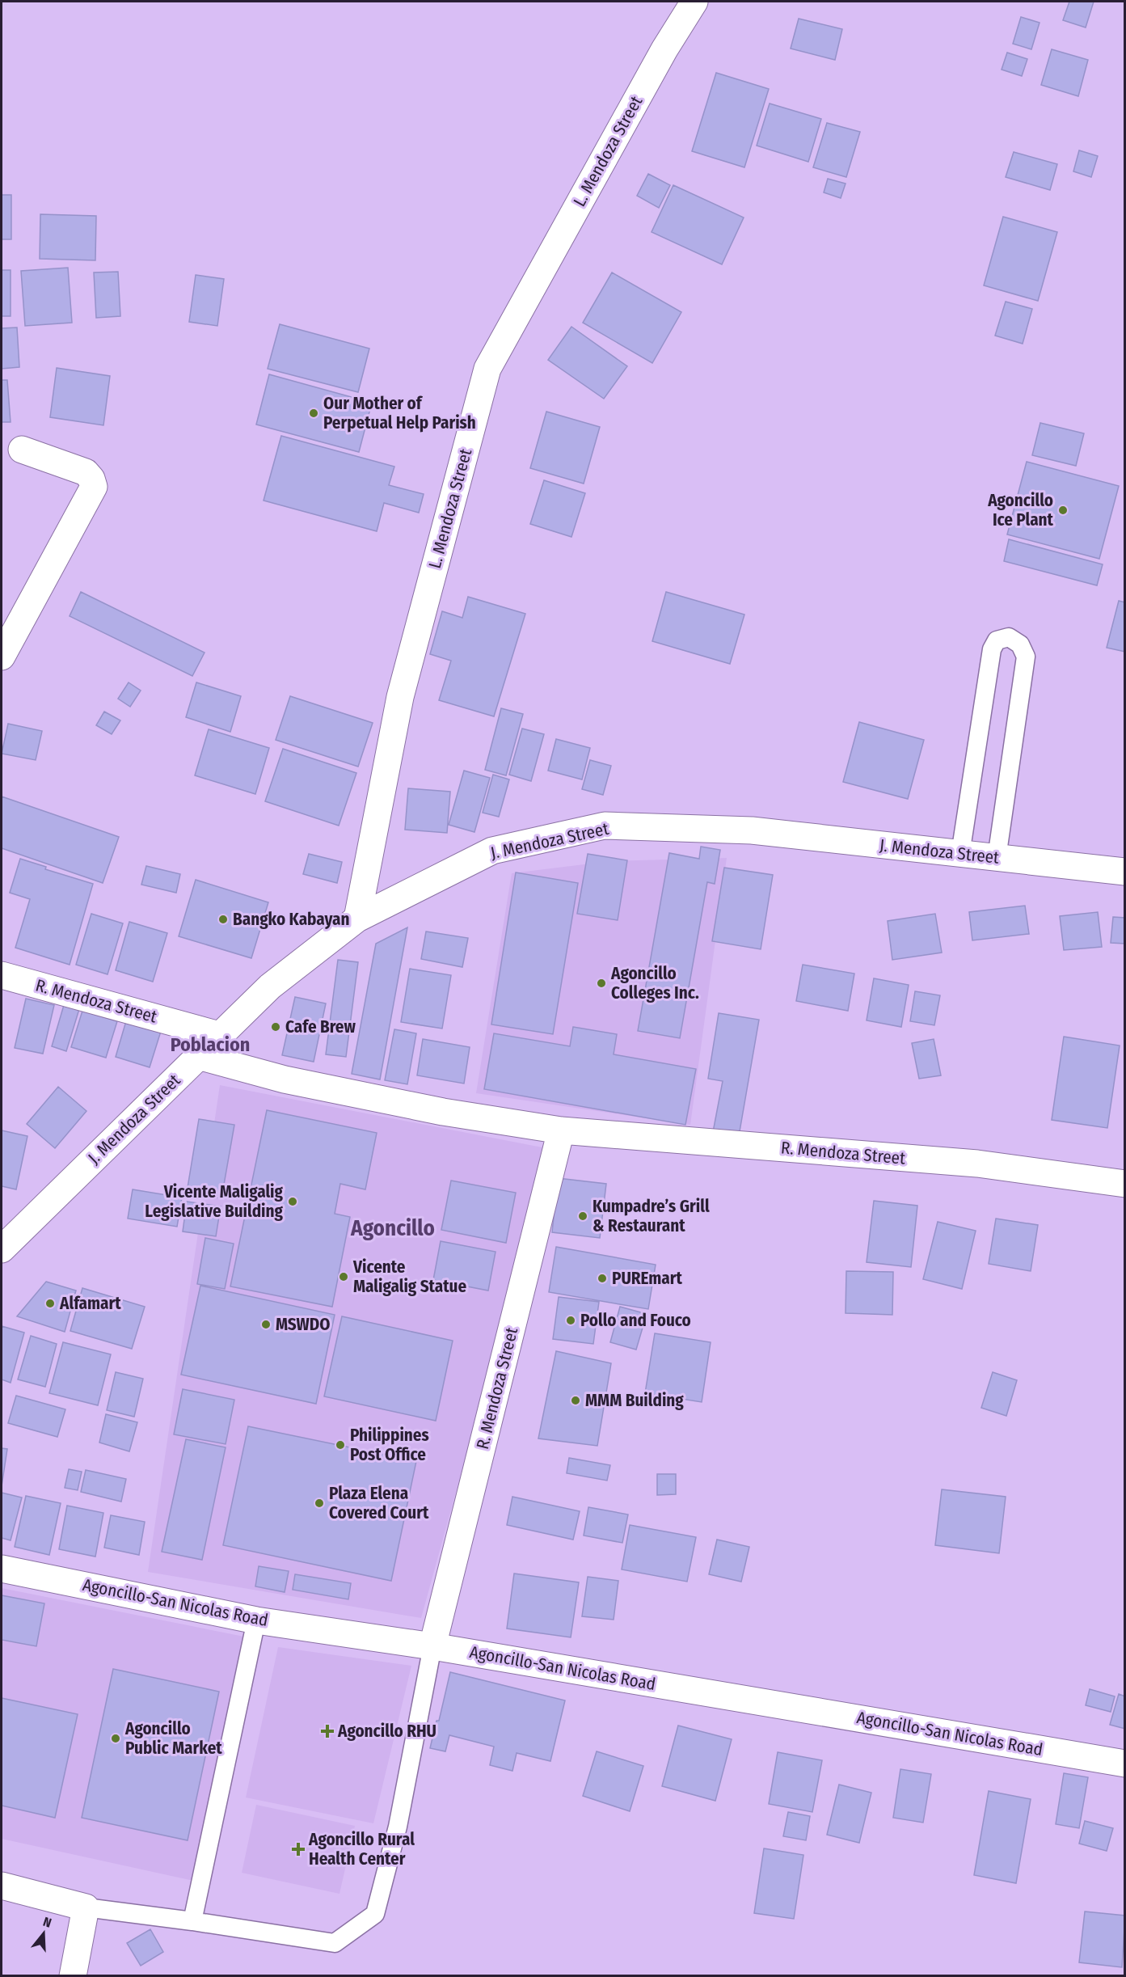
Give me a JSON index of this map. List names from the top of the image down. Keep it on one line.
{"streets":{"street":["L. Mendoza Street","J. Mendoza Street","R. Mendoza Street","Agoncillo-San Nicolas Road"]},"crossings":[["L. Mendoza Street","J. Mendoza Street"],["J. Mendoza Street","R. Mendoza Street"],["R. Mendoza Street","Agoncillo-San Nicolas Road"]],"districts":["Poblacion","Agoncillo"],"places":{"other":["Our Mother of Perpetual Help Parish","Agoncillo Ice Plant","Bangko Kabayan","Agoncillo Colleges Inc.","Cafe Brew","Vicente Maligalig Legislative Building","Kumpadre’s Grill & Restaurant","Vicente Maligalig Statue","PUREmart","Alfamart","Pollo and Fouco","MSWDO","MMM Building","Philippines Post Office","Plaza Elena Covered Court","Agoncillo Public Market"],"health":["Agoncillo RHU","Agoncillo Rural Health Center"]},"north":"top"}
